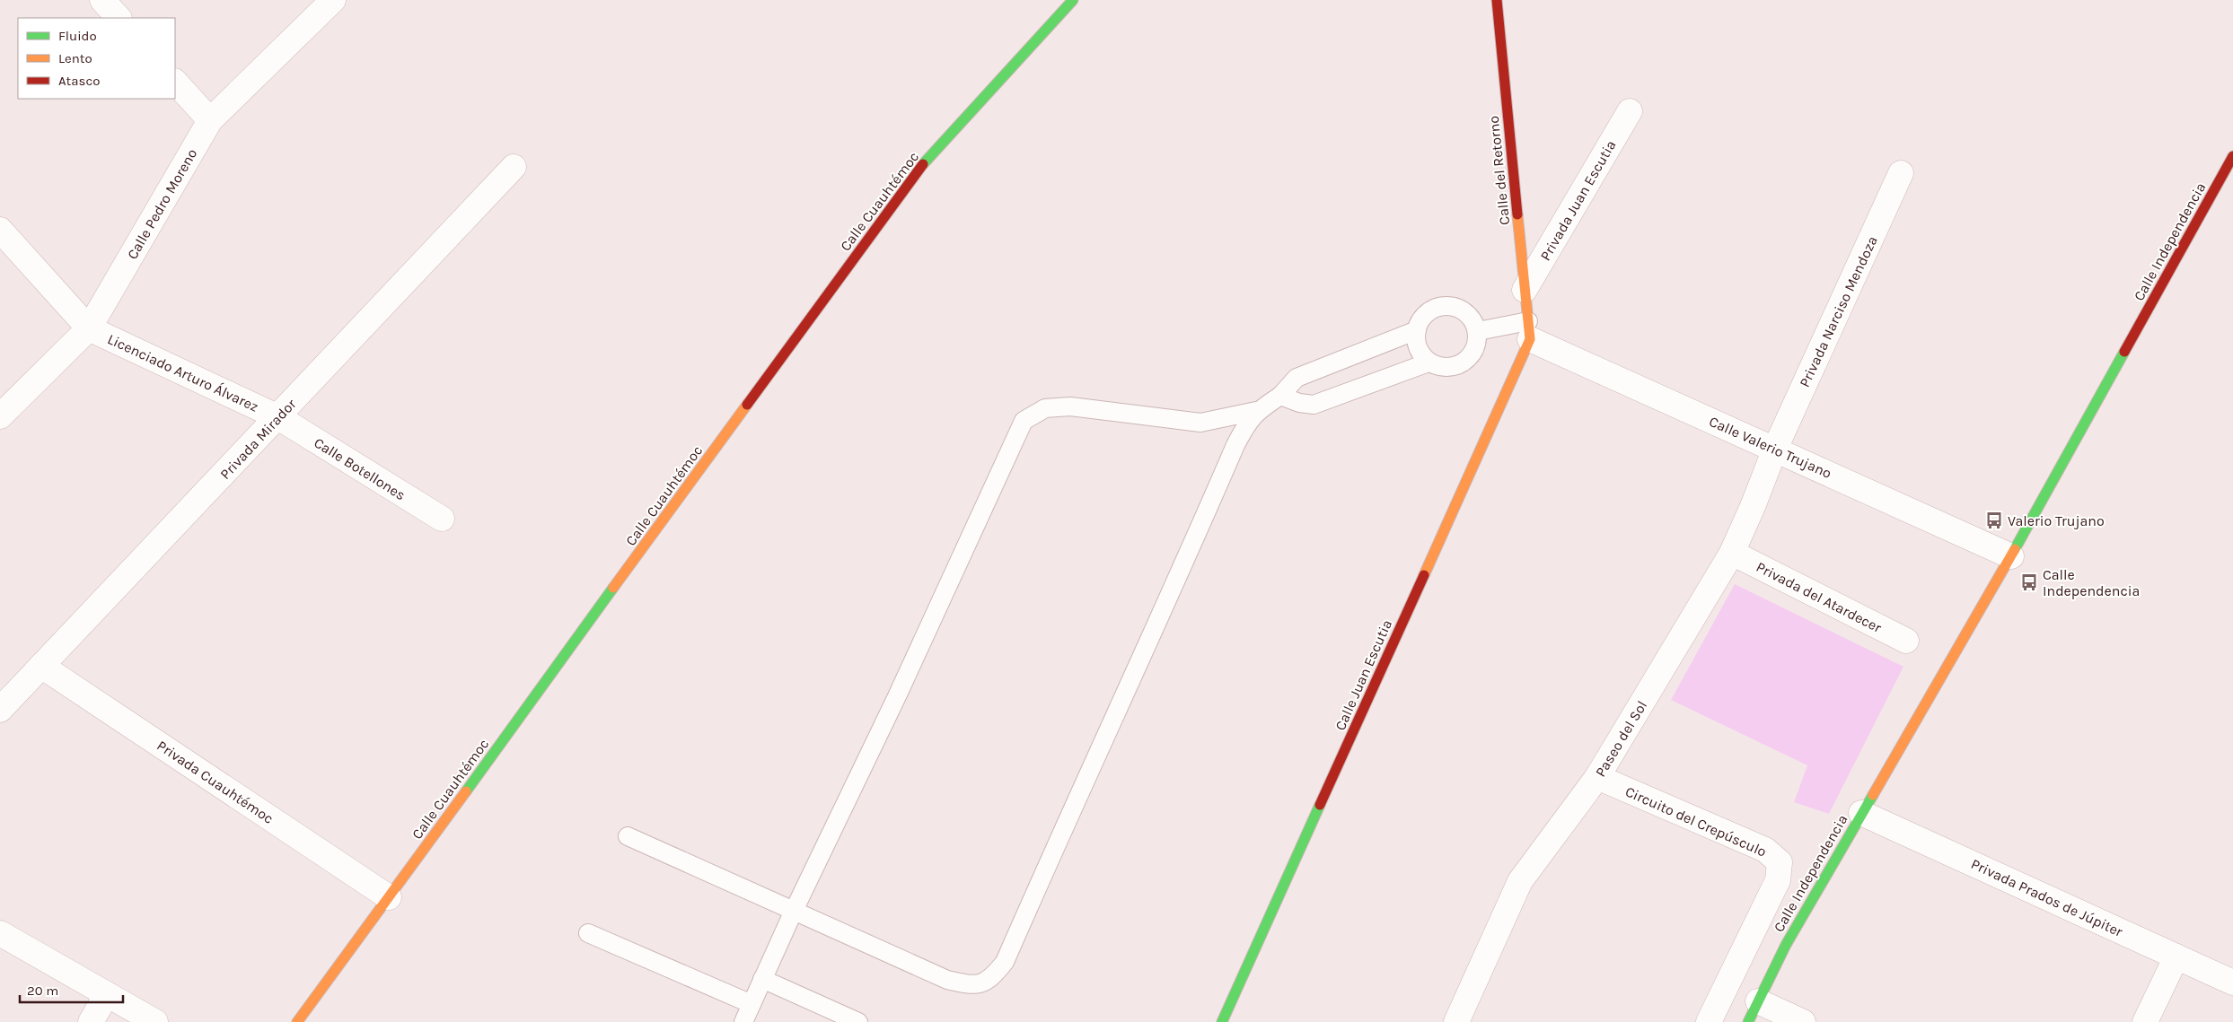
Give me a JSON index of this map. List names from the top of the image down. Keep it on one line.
{"streets":{"street":["Calle del Retorno","Privada Juan Escutia","Calle Cuauhtémoc","Calle Pedro Moreno","Calle Independencia","Privada Narciso Mendoza","Licenciado Arturo Álvarez","Privada Mirador","Calle Valerio Trujano","Calle Botellones","Privada del Atardecer","Calle Juan Escutia","Paseo del Sol","Privada Cuauhtémoc","Circuito del Crepúsculo","Privada Prados de Júpiter"]},"crossings":[["Calle del Retorno","Privada Juan Escutia"],["Calle del Retorno","Calle Valerio Trujano"],["Calle del Retorno","Calle Juan Escutia"],["Calle Cuauhtémoc","Privada Cuauhtémoc"],["Calle Pedro Moreno","Licenciado Arturo Álvarez"],["Calle Independencia","Calle Valerio Trujano"],["Calle Independencia","Privada Prados de Júpiter"],["Privada Narciso Mendoza","Calle Valerio Trujano"],["Privada Narciso Mendoza","Paseo del Sol"],["Licenciado Arturo Álvarez","Privada Mirador"],["Licenciado Arturo Álvarez","Calle Botellones"],["Privada Mirador","Calle Botellones"],["Privada Mirador","Privada Cuauhtémoc"],["Calle Valerio Trujano","Calle Juan Escutia"],["Calle Valerio Trujano","Paseo del Sol"],["Privada del Atardecer","Paseo del Sol"],["Paseo del Sol","Circuito del Crepúsculo"]],"places":{"bus stop":["Valerio Trujano","Calle Independencia"]},"legend":["Fluido","Lento","Atasco"],"scale_bar":"20 m"}
